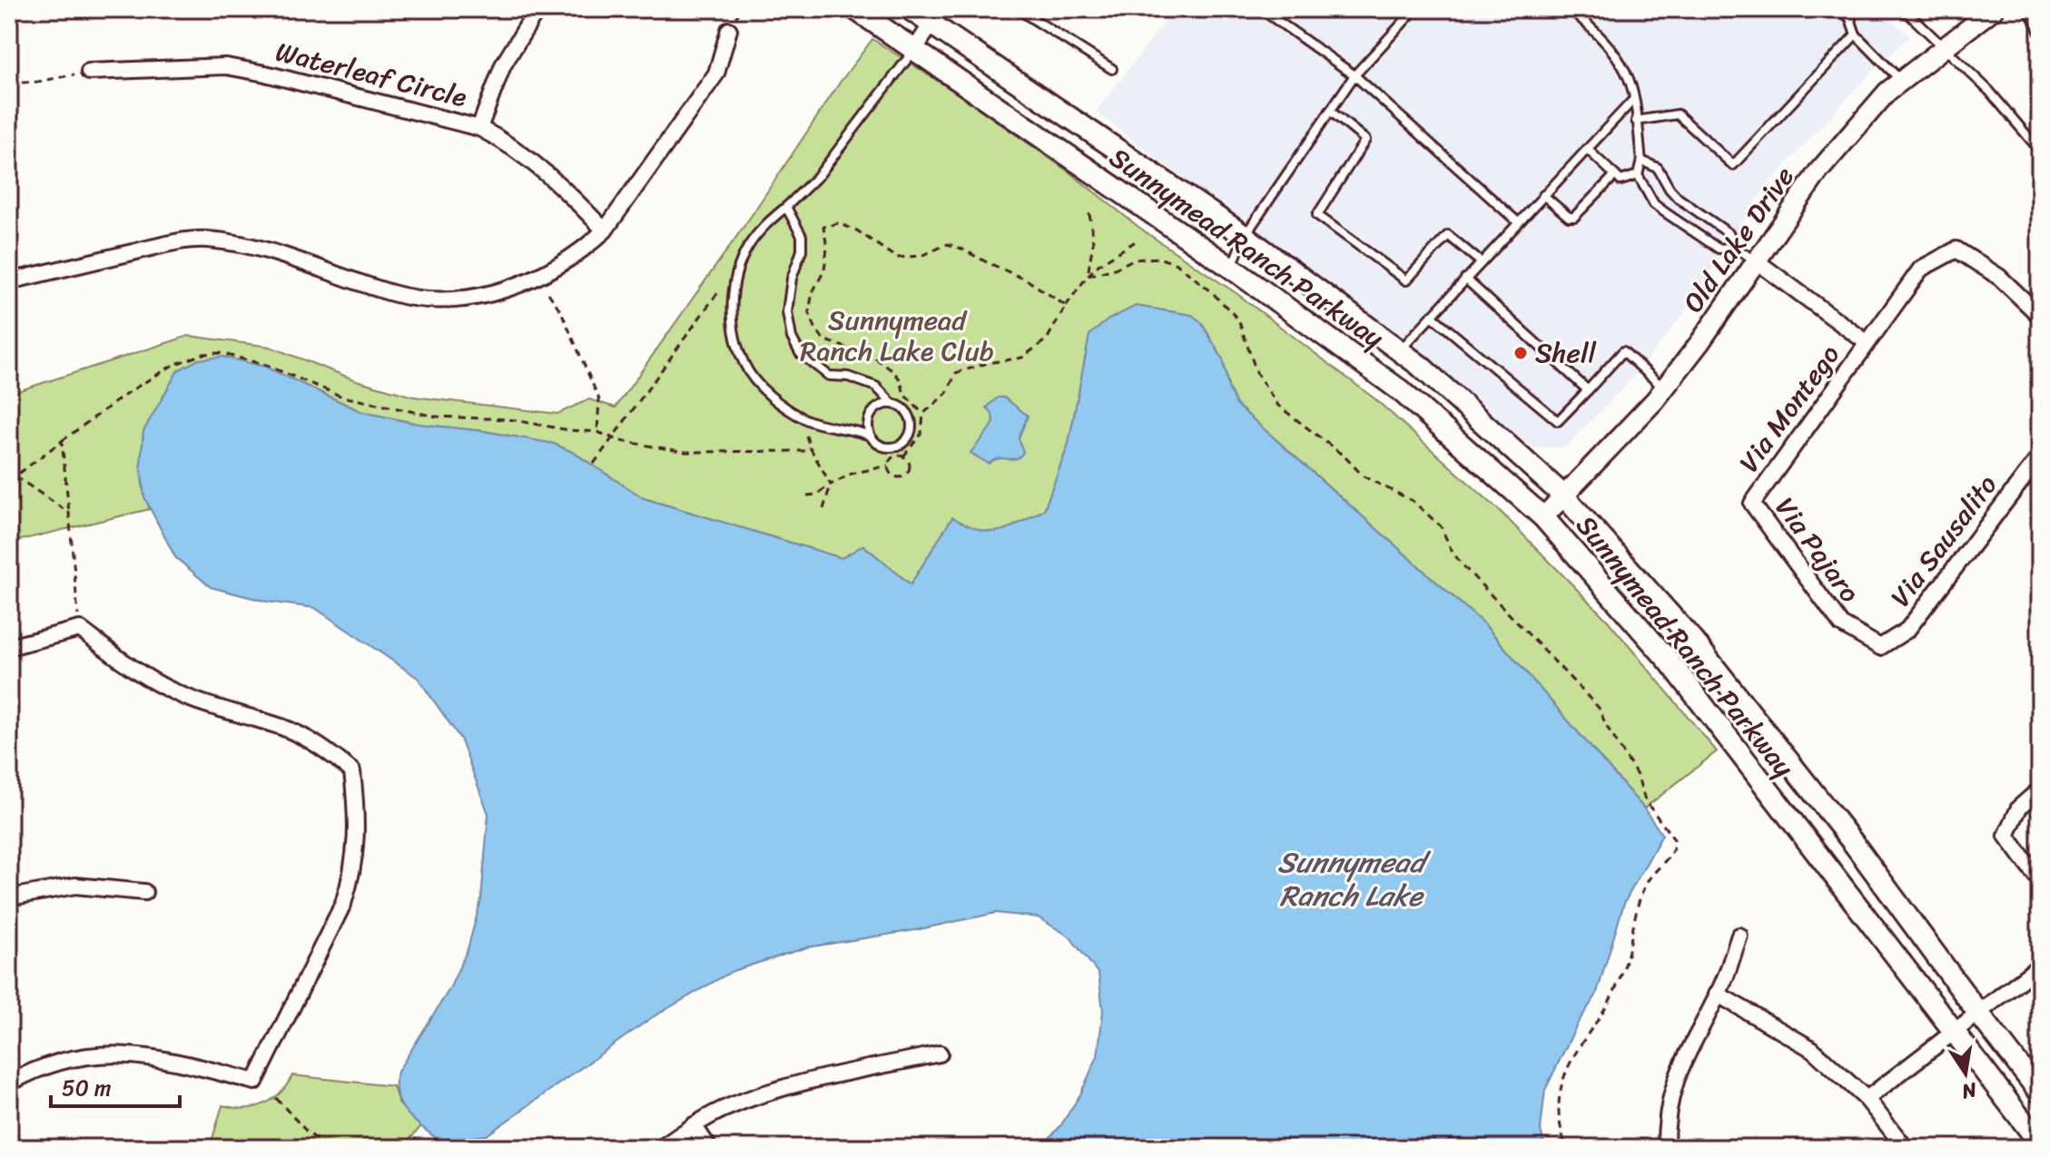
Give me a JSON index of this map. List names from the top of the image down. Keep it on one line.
{"streets":{"main road":["Sunnymead Ranch Parkway"],"street":["Waterleaf Circle","Old Lake Drive","Via Montego","Via Sausalito","Via Pajaro"]},"crossings":[["Old Lake Drive","Sunnymead Ranch Parkway"],["Old Lake Drive","Via Montego"],["Via Montego","Via Pajaro"],["Via Sausalito","Via Pajaro"]],"water":["Sunnymead Ranch Lake"],"parks":["Sunnymead Ranch Lake Club"],"places":["Shell"],"scale_bar":"50 m","north":"bottom"}
